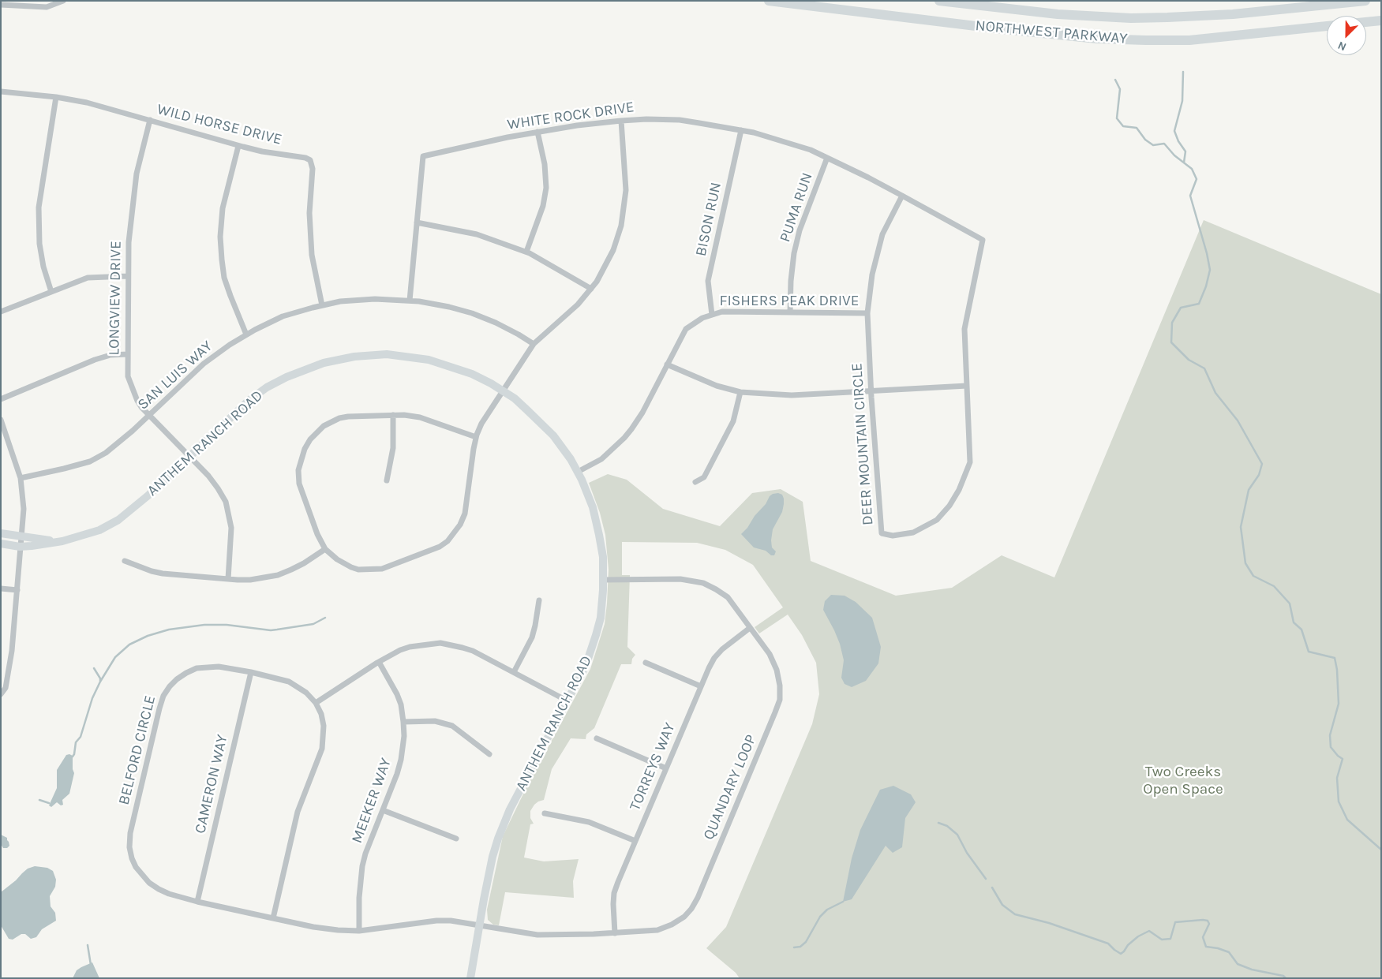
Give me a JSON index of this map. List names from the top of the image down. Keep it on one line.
{"streets":{"highway":["NORTHWEST PARKWAY"],"street":["WHITE ROCK DRIVE","WILD HORSE DRIVE","PUMA RUN","BISON RUN","LONGVIEW DRIVE","FISHERS PEAK DRIVE","SAN LUIS WAY","ANTHEM RANCH ROAD","DEER MOUNTAIN CIRCLE","BELFORD CIRCLE","TORREYS WAY","CAMERON WAY","QUANDARY LOOP","MEEKER WAY"]},"crossings":[["WHITE ROCK DRIVE","PUMA RUN"],["WHITE ROCK DRIVE","BISON RUN"],["WHITE ROCK DRIVE","SAN LUIS WAY"],["WHITE ROCK DRIVE","DEER MOUNTAIN CIRCLE"],["WILD HORSE DRIVE","LONGVIEW DRIVE"],["WILD HORSE DRIVE","SAN LUIS WAY"],["PUMA RUN","FISHERS PEAK DRIVE"],["BISON RUN","FISHERS PEAK DRIVE"],["LONGVIEW DRIVE","SAN LUIS WAY"],["LONGVIEW DRIVE","ANTHEM RANCH ROAD"],["FISHERS PEAK DRIVE","ANTHEM RANCH ROAD"],["FISHERS PEAK DRIVE","DEER MOUNTAIN CIRCLE"],["ANTHEM RANCH ROAD","BELFORD CIRCLE"],["ANTHEM RANCH ROAD","QUANDARY LOOP"],["BELFORD CIRCLE","CAMERON WAY"],["BELFORD CIRCLE","QUANDARY LOOP"],["BELFORD CIRCLE","MEEKER WAY"],["TORREYS WAY","QUANDARY LOOP"]],"parks":["Two Creeks Open Space"],"north":"bottom left"}
